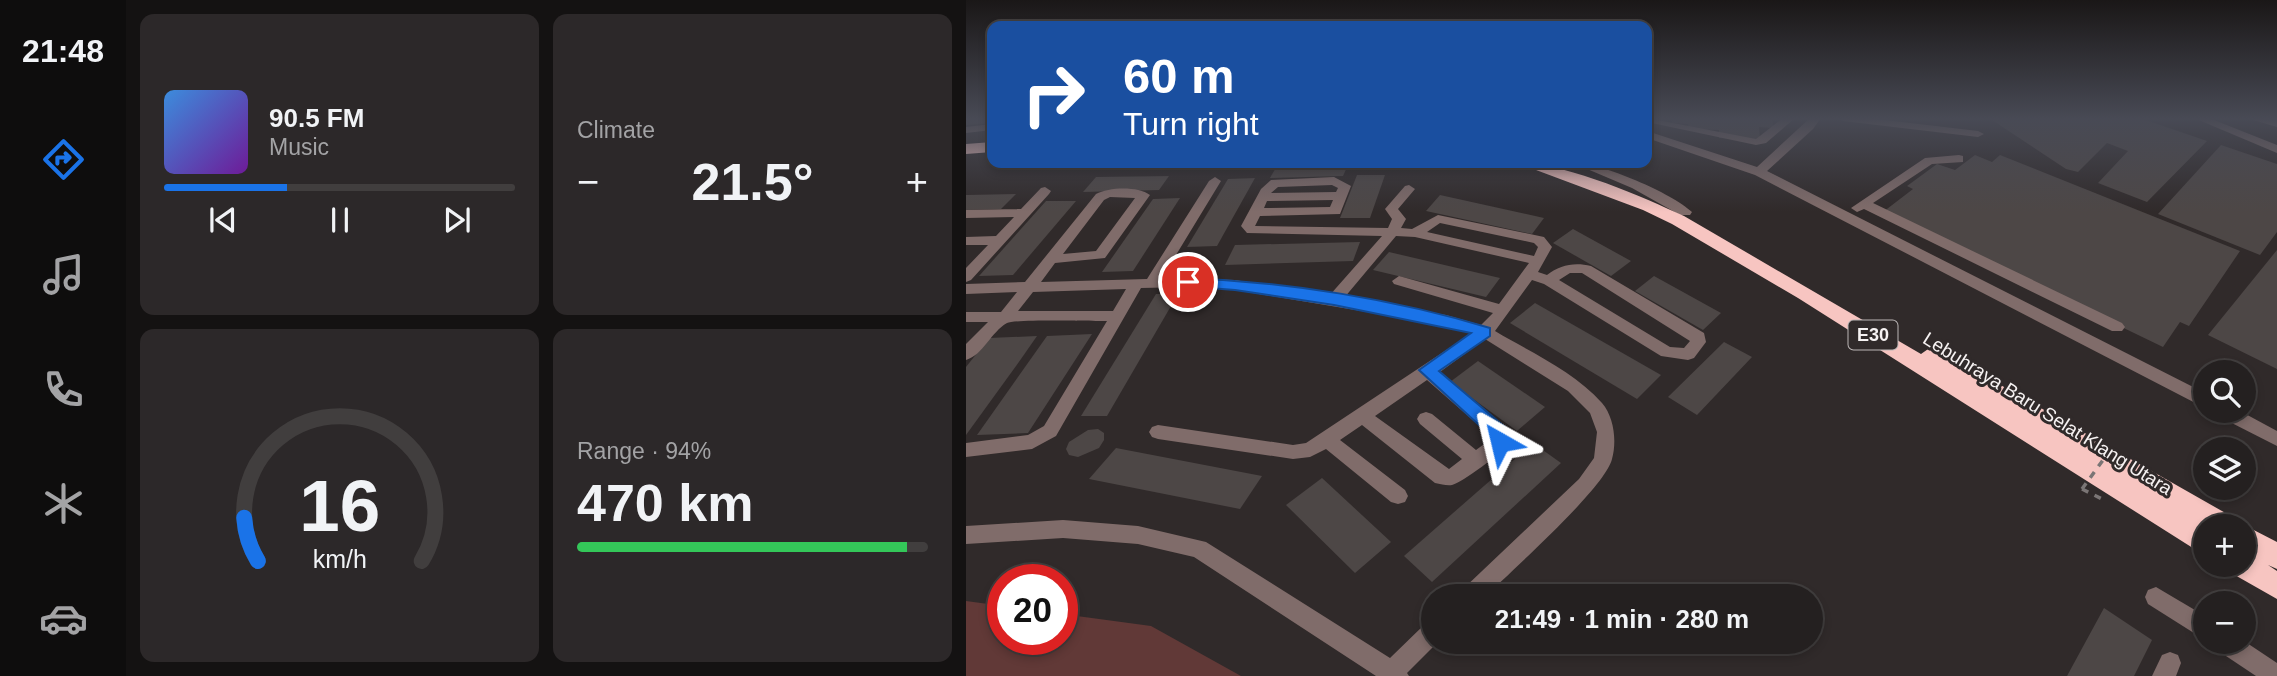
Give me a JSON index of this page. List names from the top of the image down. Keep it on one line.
{"streets":{"highway":["E30","Lebuhraya Baru Selat Klang Utara"]},"page":{"tabs":"21:48","tile":["Climate",["Range · 94%","470 km"]],"turn":["60 m","Turn right"],"song":["90.5 FM","Music"],"heat":["−","21.5°","+"],"map_buttons":["+","−"],"limit":"20","trip":"21:49 · 1 min · 280 m","gauge":["16","km/h"]}}
